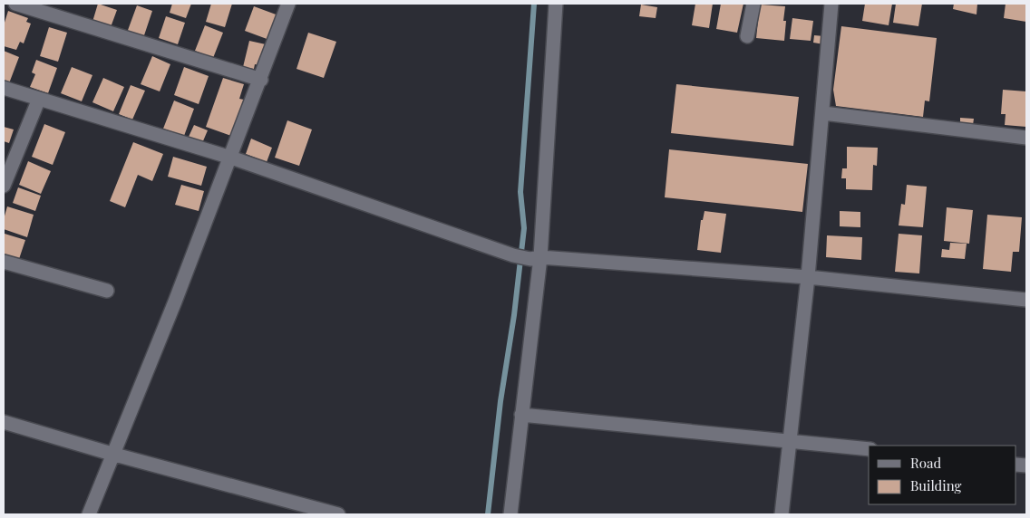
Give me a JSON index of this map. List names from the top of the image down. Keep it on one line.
{"legend":["Road","Building"]}
